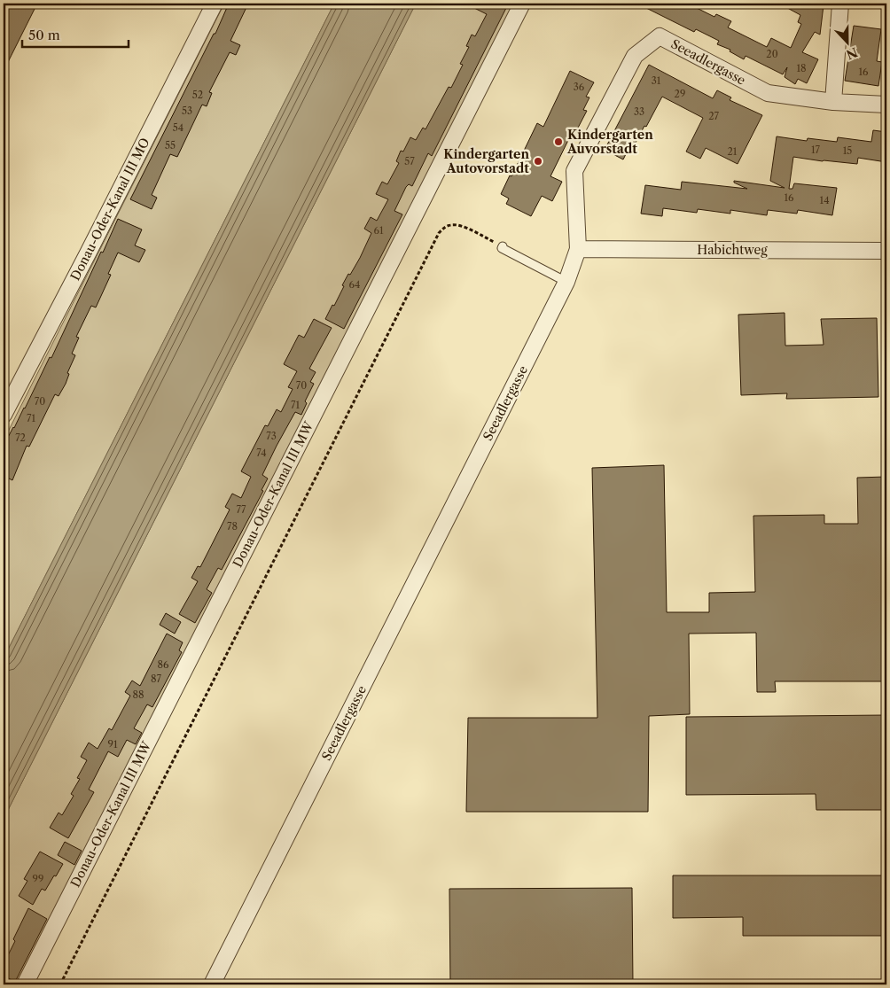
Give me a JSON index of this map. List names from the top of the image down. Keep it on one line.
{"streets":{"street":["Seeadlergasse","Donau-Oder-Kanal III MO","Habichtweg","Donau-Oder-Kanal III MW"]},"crossings":[["Seeadlergasse","Habichtweg"]],"places":["Kindergarten Auvorstadt","Kindergarten Autovorstadt"],"house_numbers":["20","18","16","31","36","29","52","53","33","27","54","55","17","15","21","57","16","14","61","64","70","70","71","71","73","72","74","77","78","86","87","88","91","99"],"scale_bar":"50 m","north":"bottom"}
